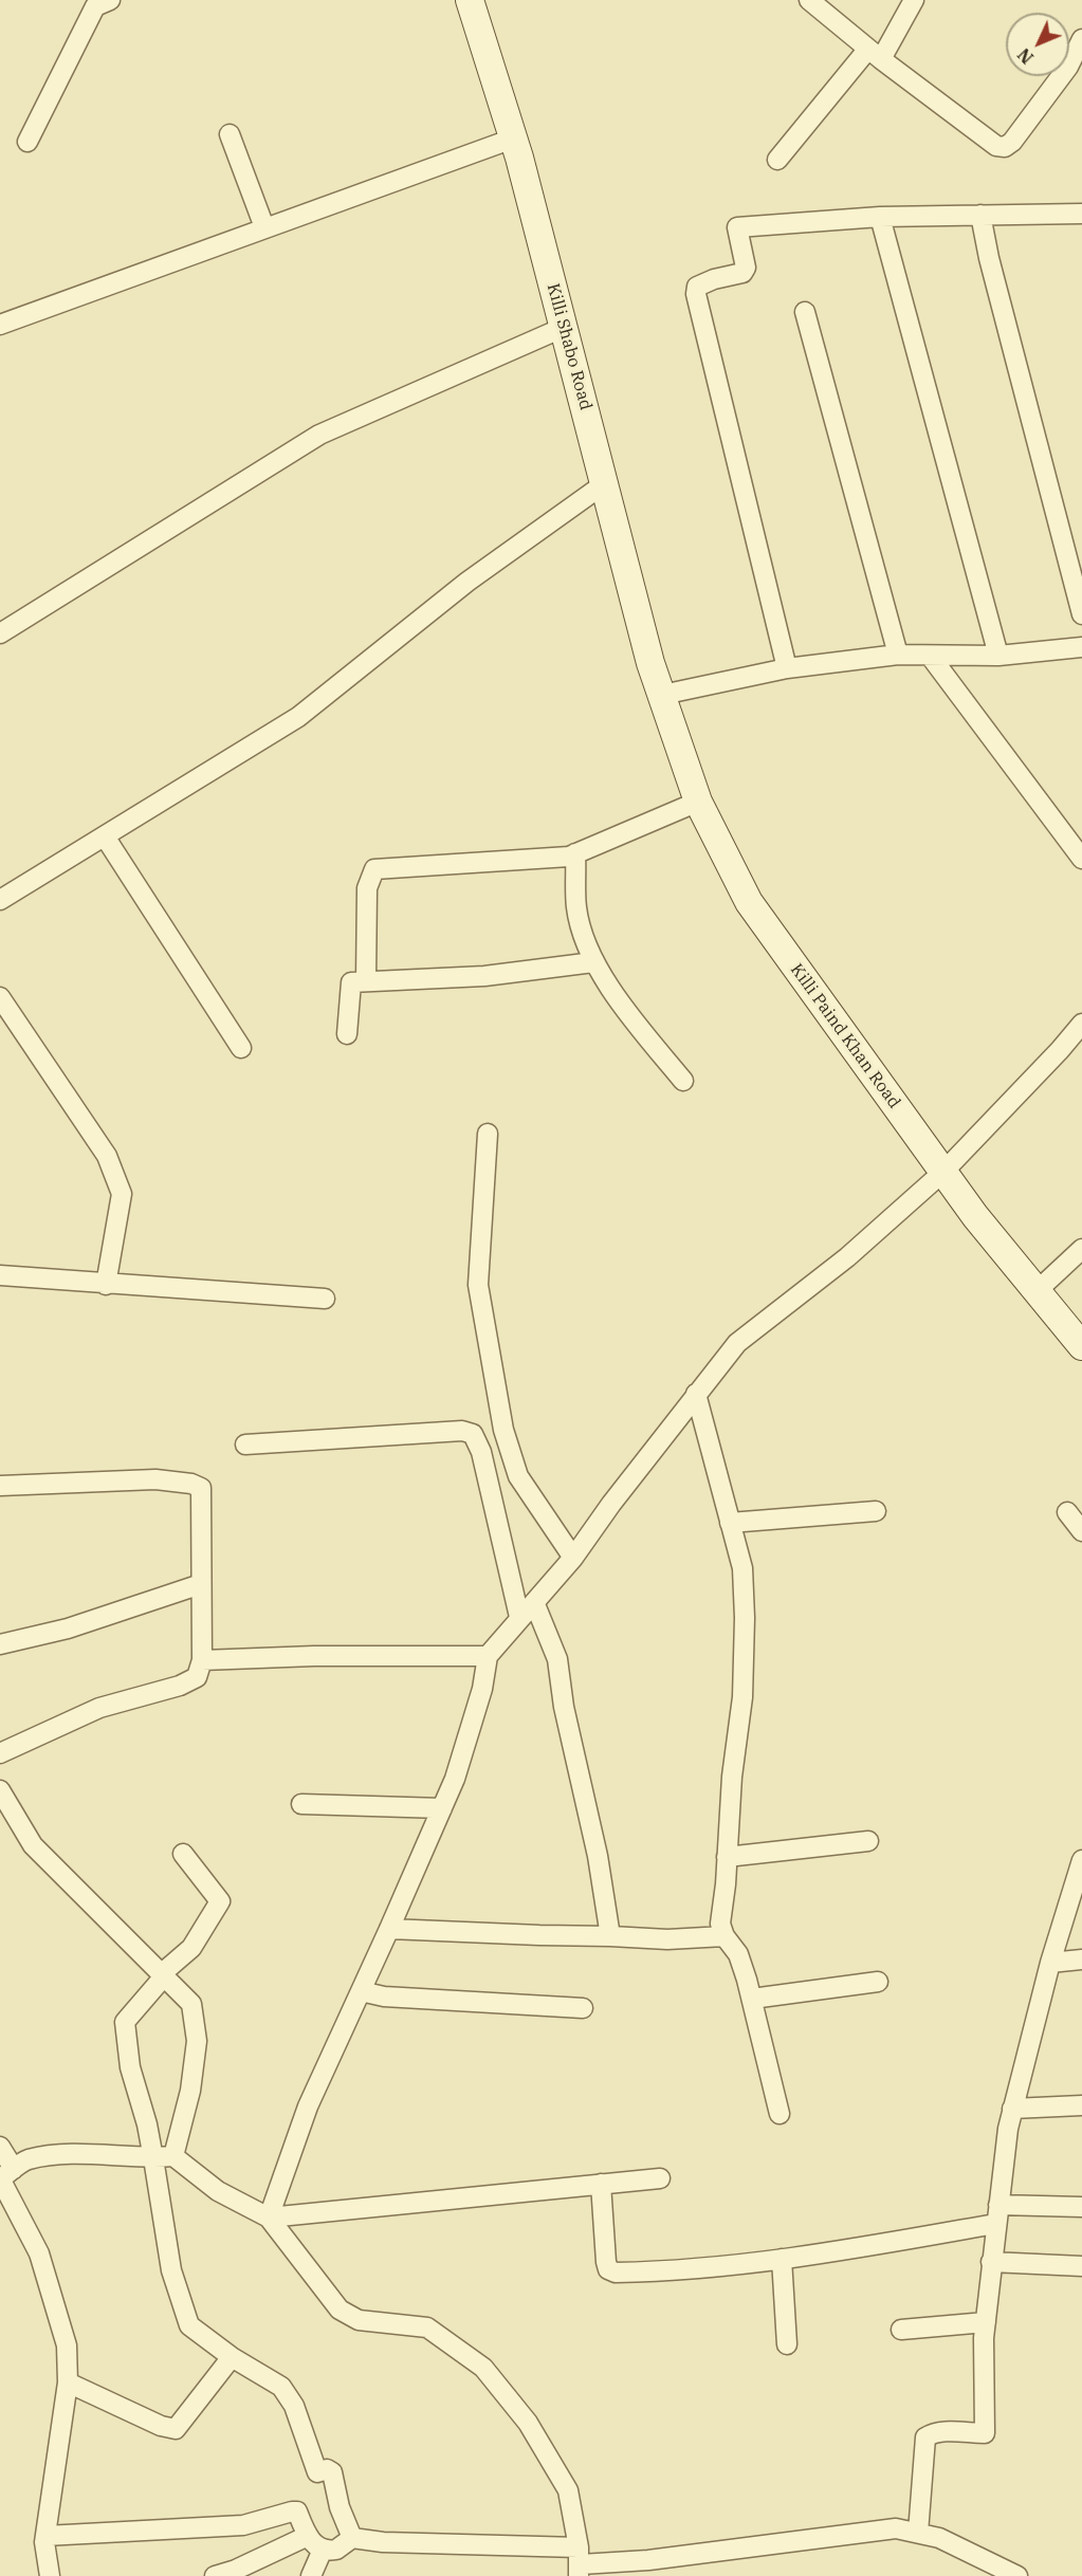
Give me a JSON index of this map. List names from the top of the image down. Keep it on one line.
{"streets":{"street":["Killi Shabo Road","Killi Paind Khan Road"]},"crossings":[["Killi Shabo Road","Killi Paind Khan Road"]],"north":"bottom left"}
